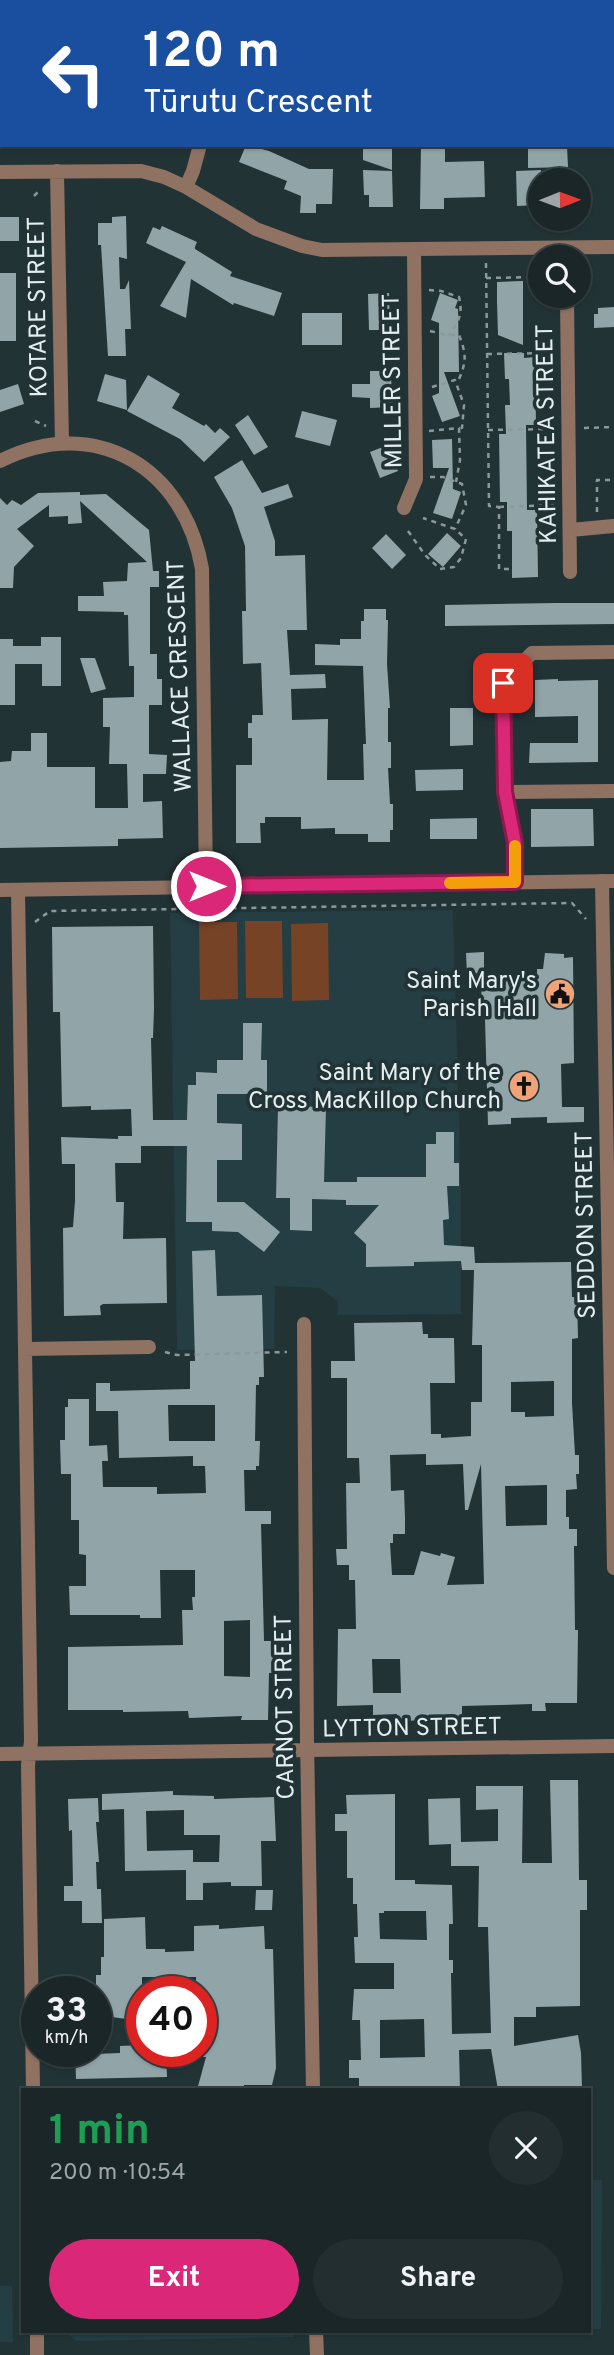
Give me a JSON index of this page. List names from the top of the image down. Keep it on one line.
{"streets":{"street":["KOTARE STREET","MILLER STREET","KAHIKATEA STREET","WALLACE CRESCENT","SEDDON STREET","CARNOT STREET","LYTTON STREET"]},"crossings":[["KOTARE STREET","WALLACE CRESCENT"],["CARNOT STREET","LYTTON STREET"]],"places":{"public building":["Saint Mary's Parish Hall"],"church":["Saint Mary of the Cross MacKillop Church"]},"north":"right","page":{"turn":["120 m","Tūrutu Crescent"],"speed":"33 km/h","limit":"40","heading":["1 min","200 m · 10:54"],"buttons":["Exit","Share"]}}
